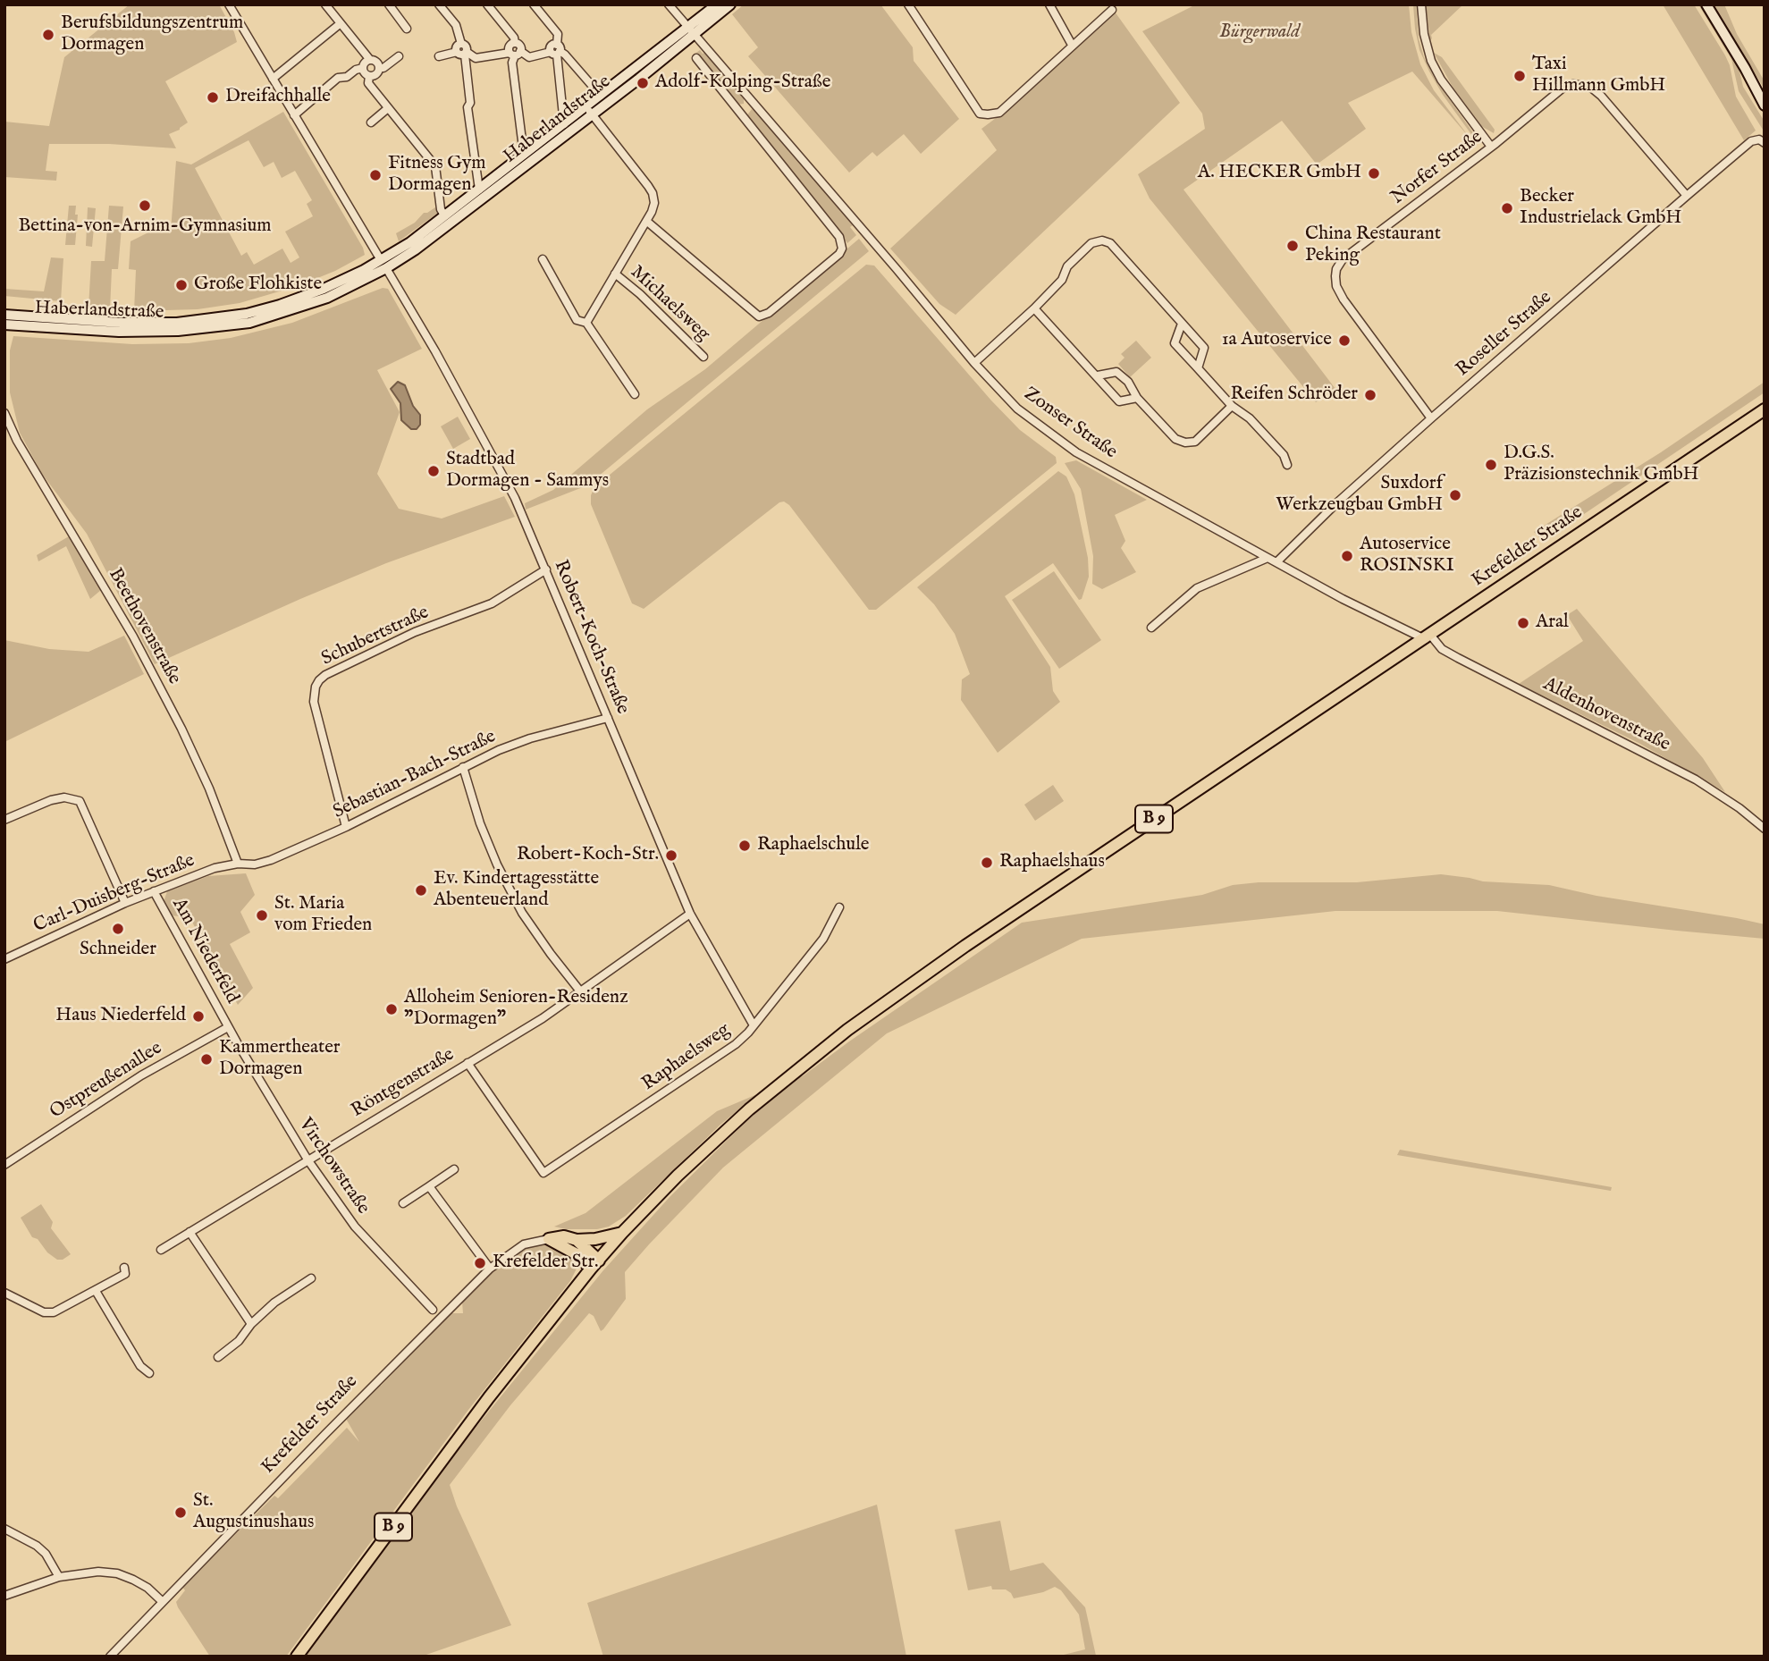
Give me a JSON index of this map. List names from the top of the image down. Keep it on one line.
{"streets":{"main road":["Krefelder Straße","B 9"],"street":["Haberlandstraße","Norfer Straße","Michaelsweg","Roseller Straße","Zonser Straße","Beethovenstraße","Schubertstraße","Robert-Koch-Straße","Aldenhovenstraße","Sebastian-Bach-Straße","Carl-Duisberg-Straße","Am Niederfeld","Raphaelsweg","Ostpreußenallee","Röntgenstraße","Virchowstraße"]},"crossings":[["Haberlandstraße","Zonser Straße"],["Haberlandstraße","Robert-Koch-Straße"],["Norfer Straße","Roseller Straße"],["Roseller Straße","Zonser Straße"],["Zonser Straße","Krefelder Straße"],["Zonser Straße","Aldenhovenstraße"],["Krefelder Straße","Aldenhovenstraße"],["Krefelder Straße","B 9"],["Beethovenstraße","Sebastian-Bach-Straße"],["Beethovenstraße","Carl-Duisberg-Straße"],["Schubertstraße","Robert-Koch-Straße"],["Schubertstraße","Sebastian-Bach-Straße"],["Robert-Koch-Straße","Sebastian-Bach-Straße"],["Robert-Koch-Straße","Raphaelsweg"],["Robert-Koch-Straße","Röntgenstraße"],["Sebastian-Bach-Straße","Carl-Duisberg-Straße"],["Carl-Duisberg-Straße","Am Niederfeld"],["Am Niederfeld","Ostpreußenallee"],["Am Niederfeld","Virchowstraße"],["Raphaelsweg","Röntgenstraße"],["Ostpreußenallee","Virchowstraße"],["Röntgenstraße","Virchowstraße"]],"parks":["Bürgerwald"],"places":["Berufsbildungszentrum Dormagen","Taxi Hillmann GmbH","Adolf-Kolping-Straße","Dreifachhalle","A. HECKER GmbH","Fitness Gym Dormagen","Bettina-von-Arnim-Gymnasium","Becker Industrielack GmbH","China Restaurant Peking","Große Flohkiste","1a Autoservice","Reifen Schröder","D.G.S. Präzisionstechnik GmbH","Stadtbad Dormagen - Sammys","Suxdorf Werkzeugbau GmbH","Autoservice ROSINSKI","Aral","Raphaelschule","Robert-Koch-Str.","Raphaelshaus","Ev. Kindertagesstätte Abenteuerland","St. Maria vom Frieden","Schneider","Alloheim Senioren-Residenz \"Dormagen\"","Haus Niederfeld","Kammertheater Dormagen","Krefelder Str.","St. Augustinushaus"]}
